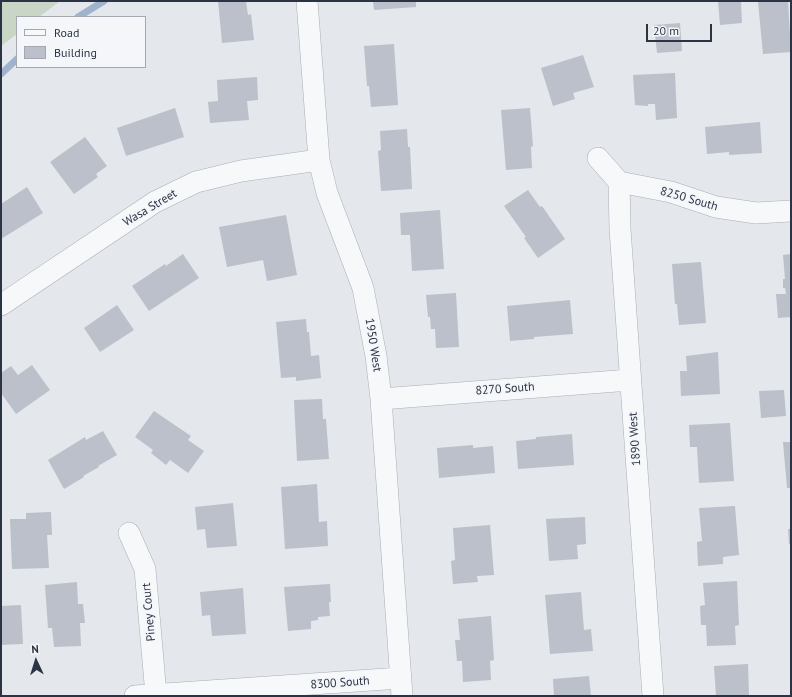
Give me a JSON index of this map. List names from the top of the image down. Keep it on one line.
{"streets":{"street":["8250 South","Wasa Street","1950 West","8270 South","1890 West","Piney Court","8300 South"]},"crossings":[["8250 South","1890 West"],["Wasa Street","1950 West"],["1950 West","8270 South"],["1950 West","8300 South"],["8270 South","1890 West"],["Piney Court","8300 South"]],"legend":["Road","Building"],"scale_bar":"20 m","north":"top"}
